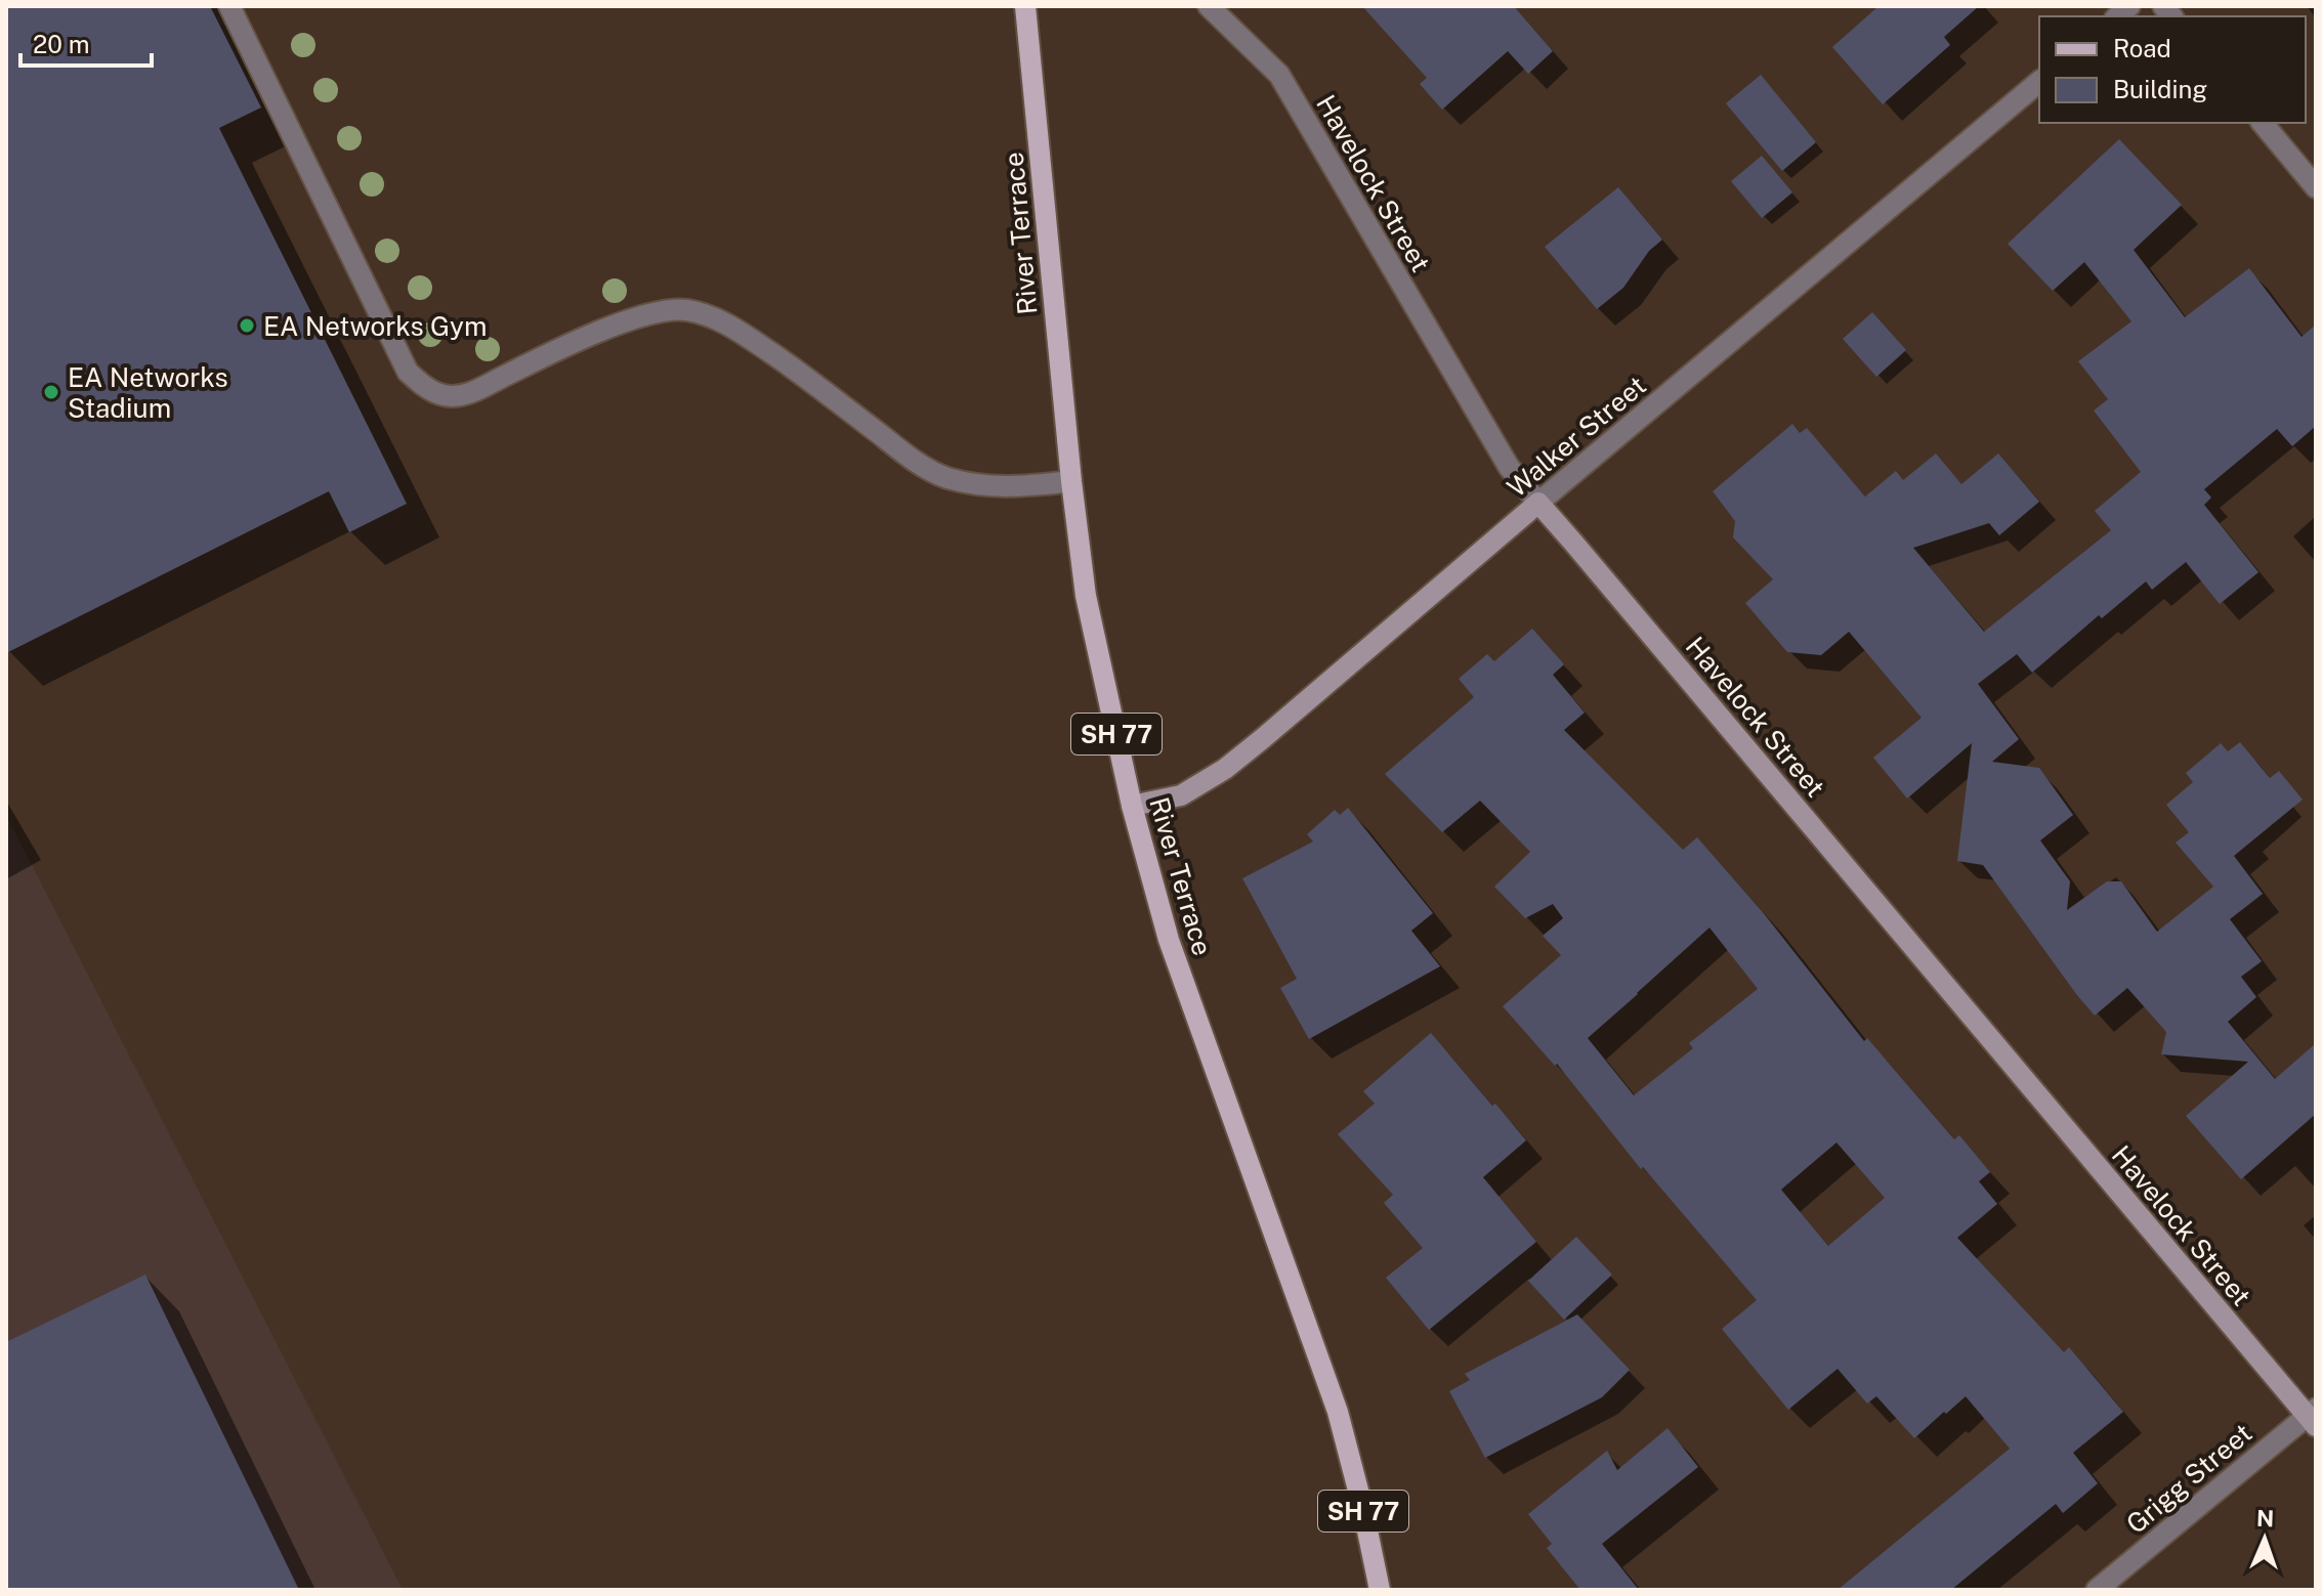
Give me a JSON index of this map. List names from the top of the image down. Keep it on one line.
{"streets":{"main road":["River Terrace","SH 77"],"street":["Havelock Street","Walker Street","Grigg Street"]},"crossings":[["Havelock Street","Walker Street"],["Havelock Street","Grigg Street"],["River Terrace","Walker Street"]],"places":["EA Networks Gym","EA Networks Stadium"],"legend":["Road","Building"],"scale_bar":"20 m","north":"top"}
